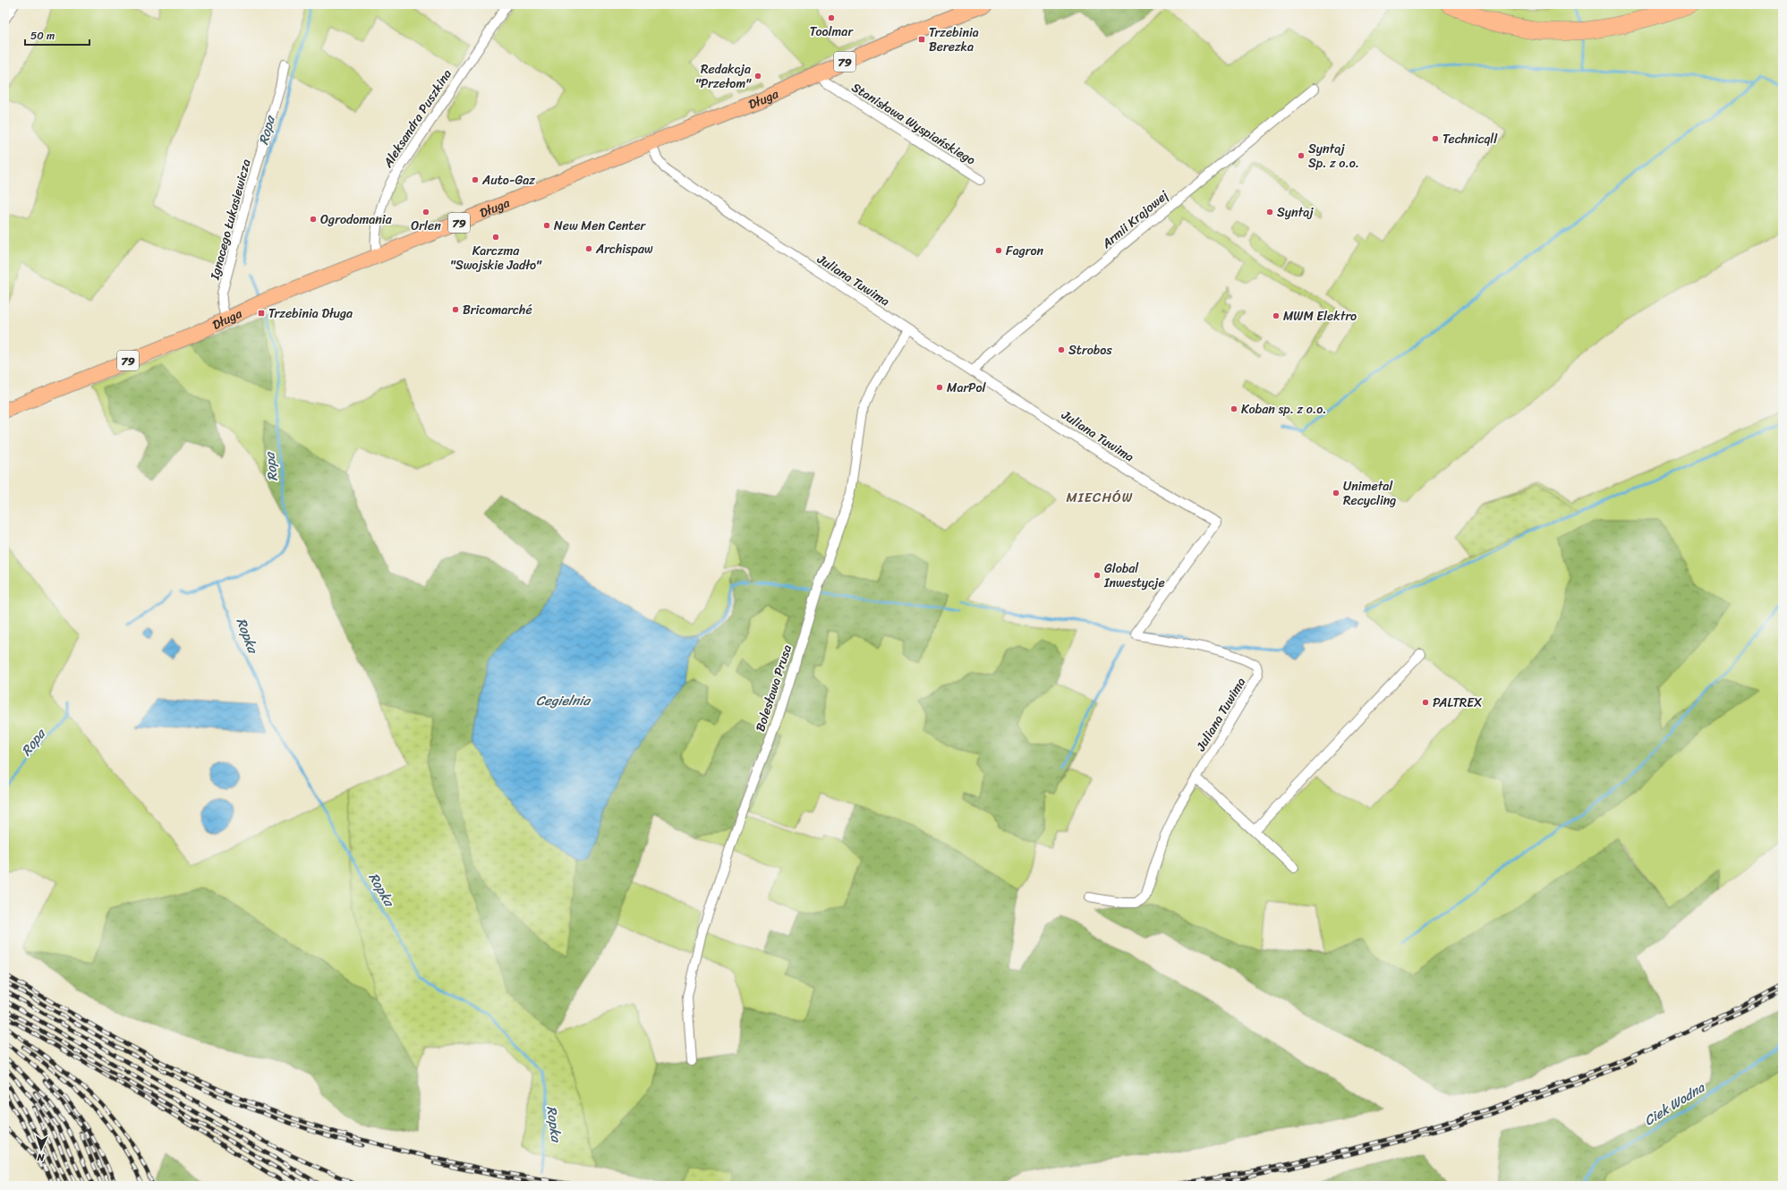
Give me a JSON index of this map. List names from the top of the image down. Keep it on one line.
{"streets":{"main road":["79","Długa"],"street":["Aleksandra Puszkina","Stanisława Wyspiańskiego","Ignacego Łukasiewicza","Armii Krajowej","Juliana Tuwima","Bolesława Prusa"]},"crossings":[["Długa","Aleksandra Puszkina"],["Długa","Stanisława Wyspiańskiego"],["Długa","Ignacego Łukasiewicza"],["Długa","Juliana Tuwima"],["Armii Krajowej","Juliana Tuwima"],["Juliana Tuwima","Bolesława Prusa"]],"districts":["MIECHÓW"],"water":["Ropa","Ropka","Cegielnia","Ciek Wodna"],"places":{"other":["Toolmar","Redakcja \"Przełom\"","Technicqll","Syntaj Sp. z o.o.","Auto-Gaz","Orlen","Syntaj","Ogrodomania","New Men Center","Karczma \"Swojskie Jadło\"","Archispaw","Fagron","Bricomarché","MWM Elektro","Strobos","MarPol","Koban sp. z o.o.","Unimetal Recycling","Global Inwestycje","PALTREX"],"transit":["Trzebinia Berezka","Trzebinia Długa"]},"scale_bar":"50 m","north":"bottom"}
